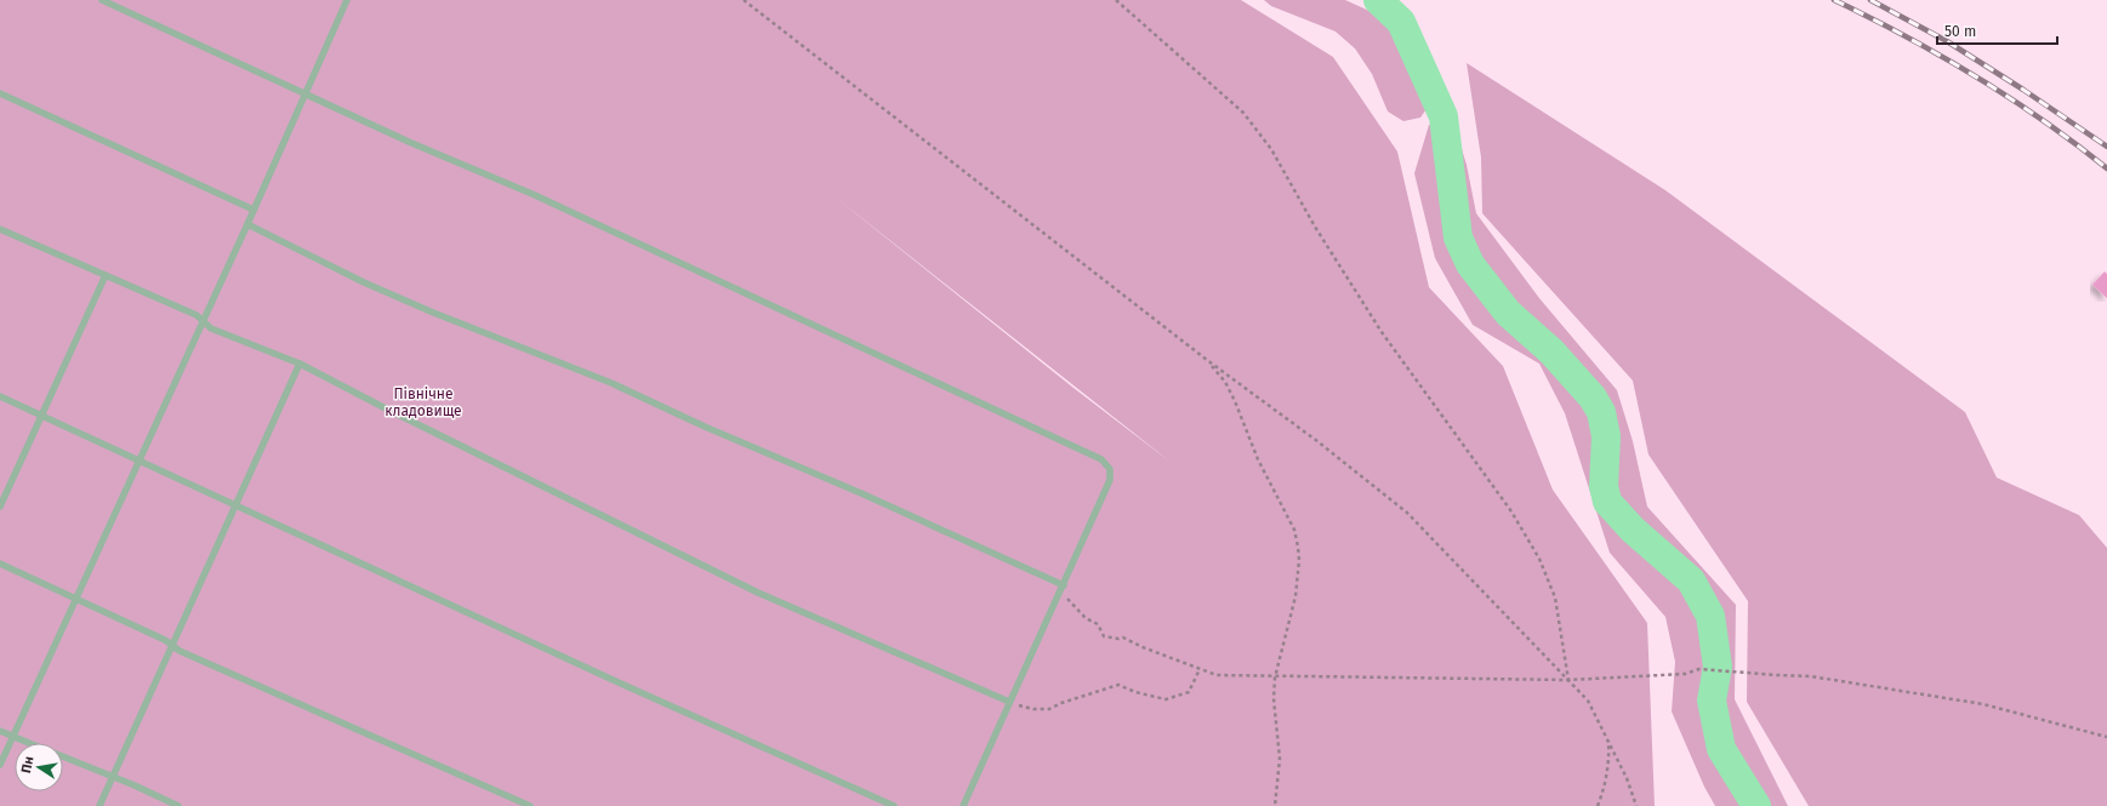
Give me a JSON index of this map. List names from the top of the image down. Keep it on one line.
{"parks":["Північне кладовище"],"scale_bar":"50 m","north":"left"}
